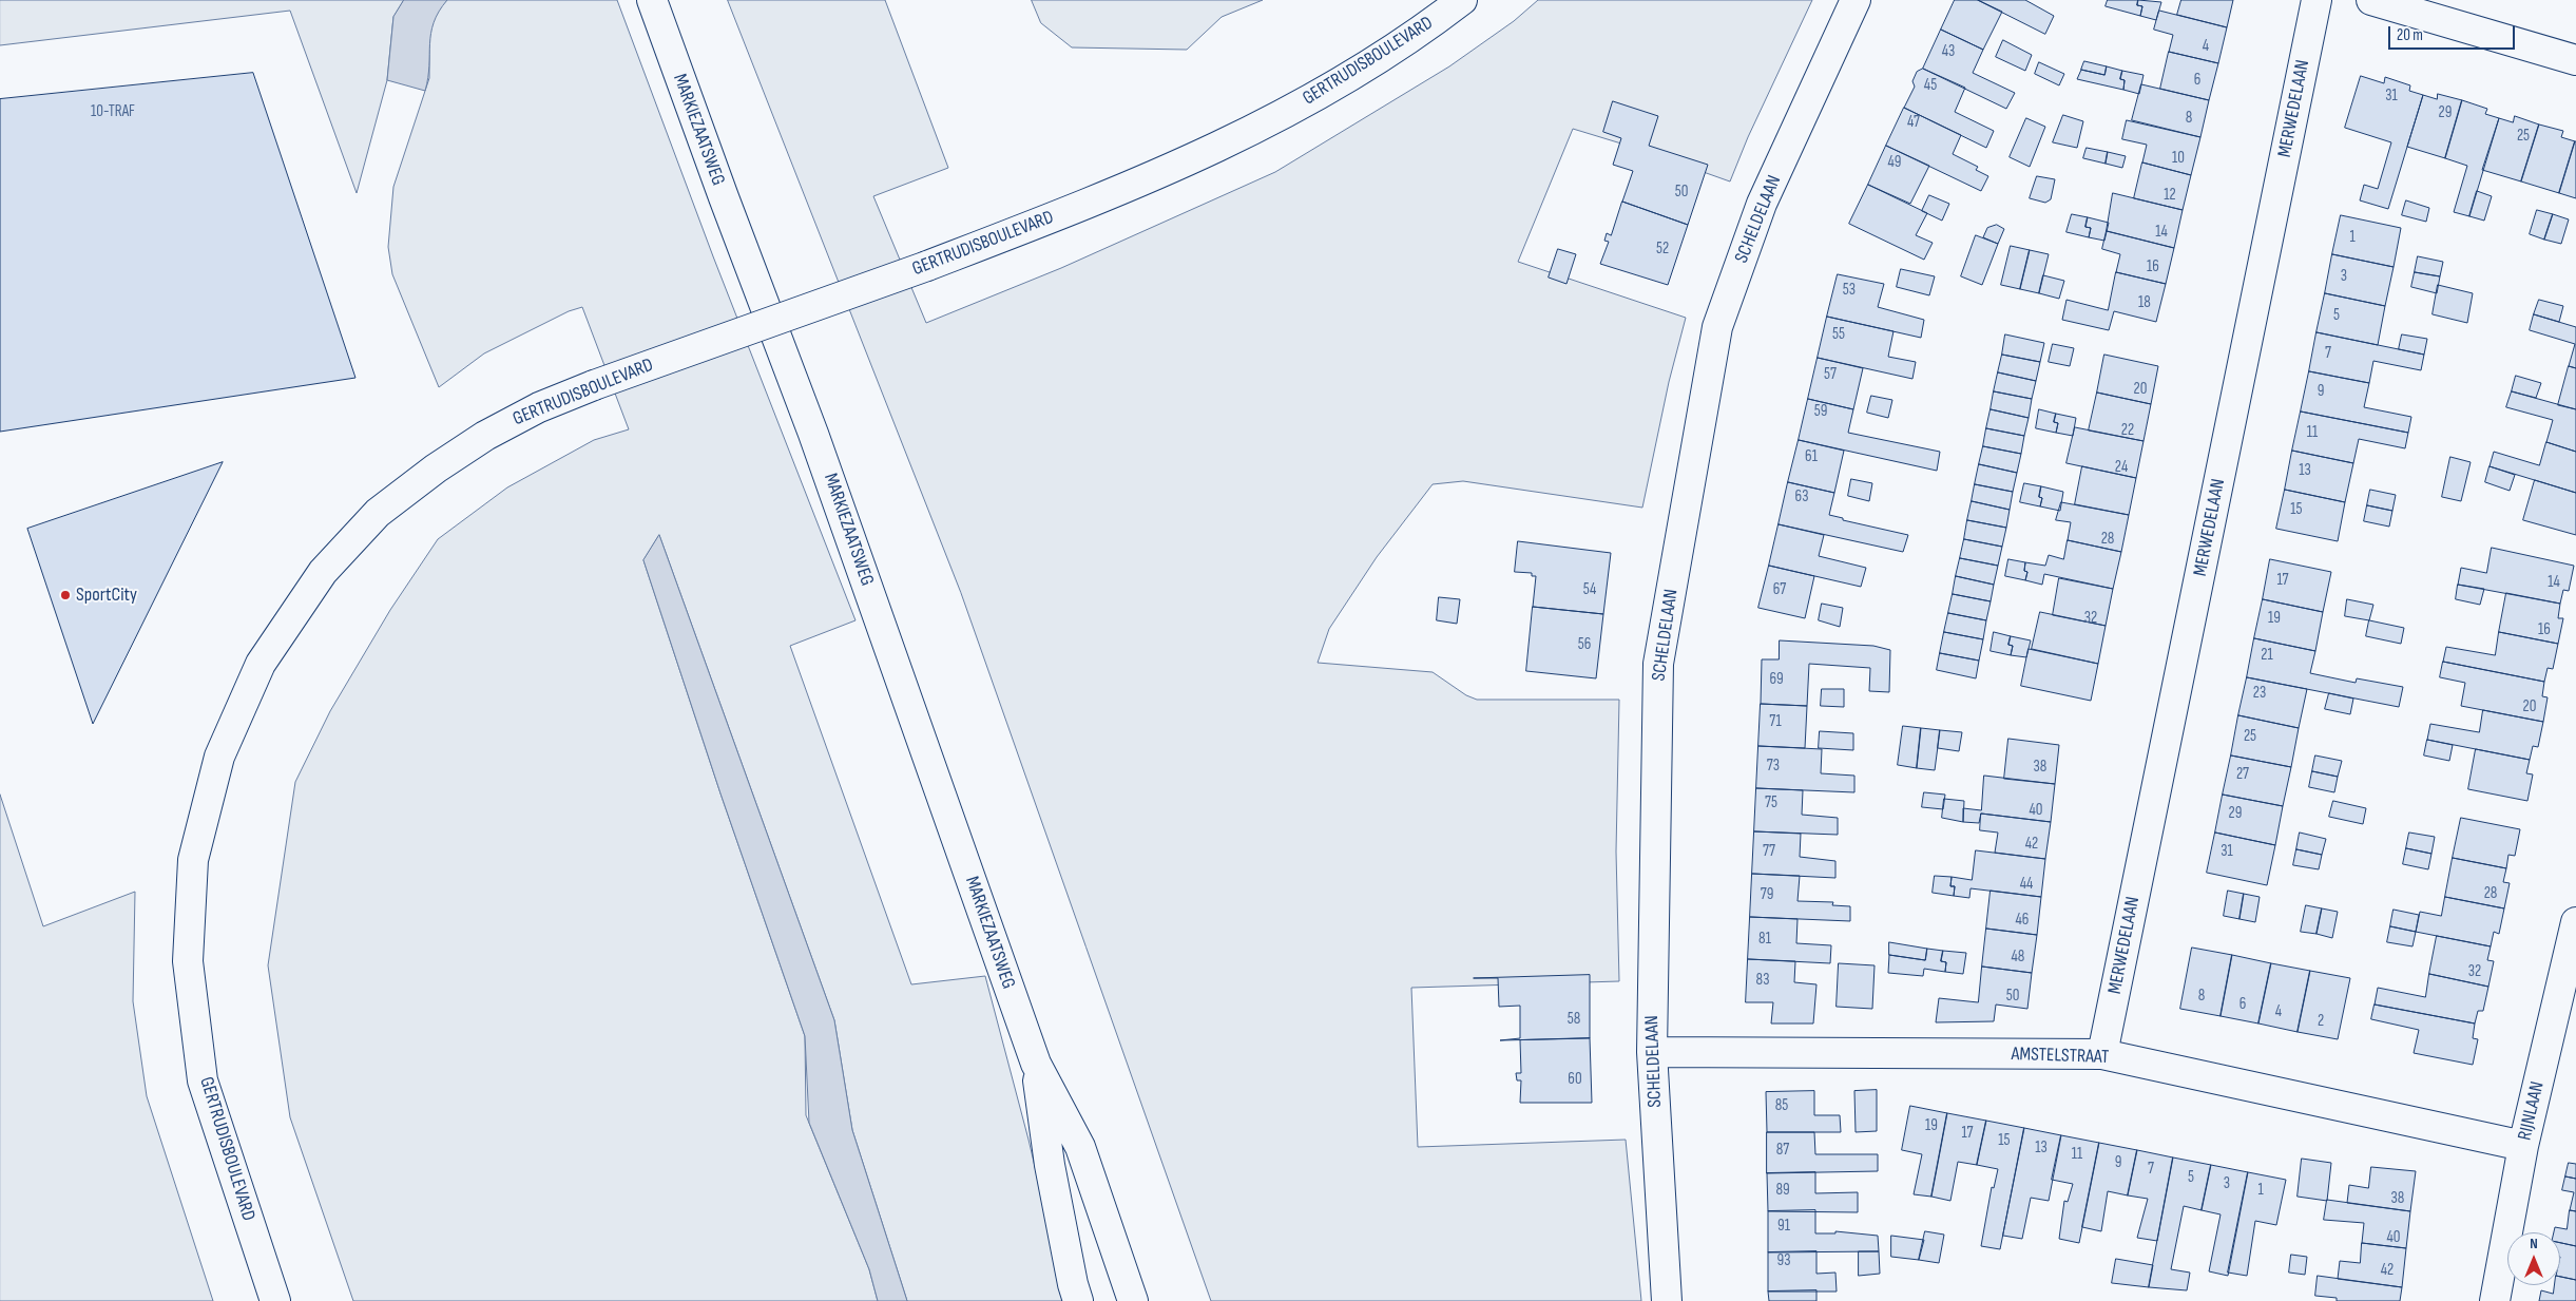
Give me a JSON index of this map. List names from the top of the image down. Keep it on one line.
{"streets":{"street":["GERTRUDISBOULEVARD","MERWEDELAAN","MARKIEZAATSWEG","SCHELDELAAN","AMSTELSTRAAT","RIJNLAAN"]},"crossings":[["MERWEDELAAN","AMSTELSTRAAT"],["SCHELDELAAN","AMSTELSTRAAT"],["AMSTELSTRAAT","RIJNLAAN"]],"places":["SportCity"],"house_numbers":["4","43","6","45","31","10-TRAF","29","8","47","25","10","49","50","12","14","1","52","16","3","53","18","5","55","7","57","20","9","59","22","11","61","24","13","63","15","28","17","14","54","67","32","19","16","56","21","69","23","20","71","25","73","38","27","75","40","29","42","77","31","44","28","79","46","81","48","32","83","50","8","6","4","58","2","60","85","19","17","15","13","87","11","9","7","5","3","89","1","38","91","40","93","42"],"scale_bar":"20 m","north":"top"}
